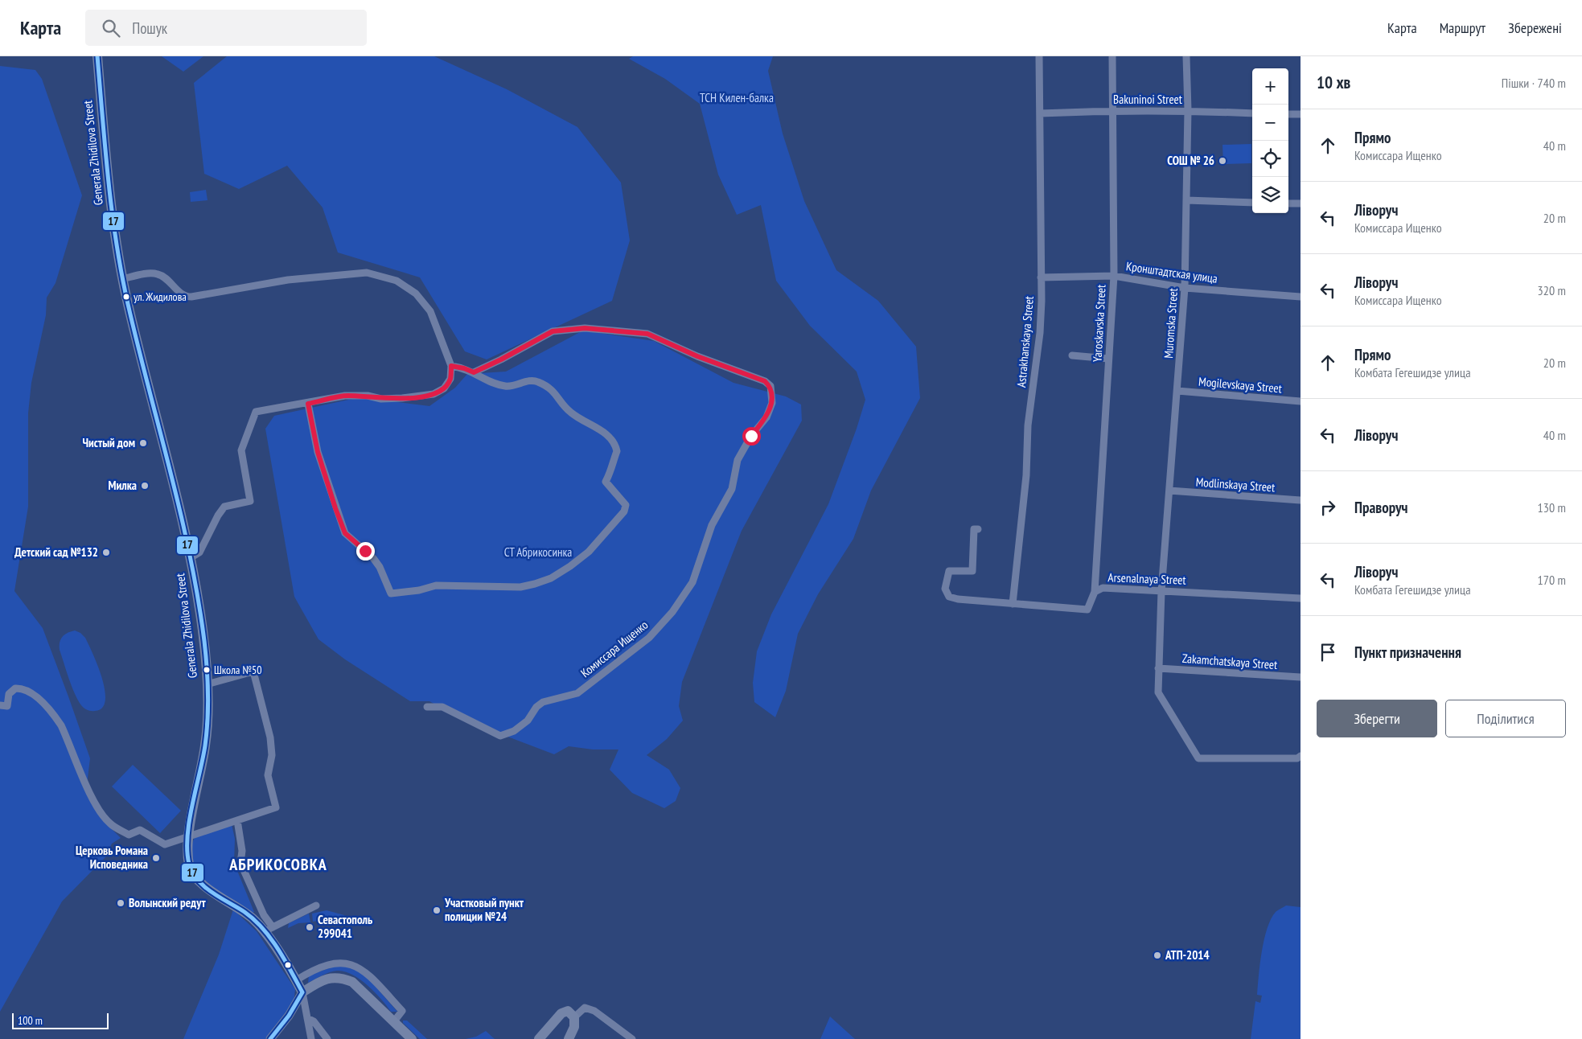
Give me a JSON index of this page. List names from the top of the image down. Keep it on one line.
{"streets":{"main road":["Generala Zhidilova Street"],"street":["Bakuninoi Street","Кронштадтская улица","Yaroskavska Street","Muromska Street","Astrakhanskaya Street","Mogilevskaya Street","Modlinskaya Street","Arsenalnaya Street","Комиссара Ищенко","Zakamchatskaya Street"]},"crossings":[["Bakuninoi Street","Yaroskavska Street"],["Bakuninoi Street","Muromska Street"],["Bakuninoi Street","Astrakhanskaya Street"],["Кронштадтская улица","Yaroskavska Street"],["Кронштадтская улица","Muromska Street"],["Кронштадтская улица","Astrakhanskaya Street"],["Yaroskavska Street","Arsenalnaya Street"],["Muromska Street","Mogilevskaya Street"],["Muromska Street","Modlinskaya Street"],["Muromska Street","Arsenalnaya Street"],["Muromska Street","Zakamchatskaya Street"],["Astrakhanskaya Street","Arsenalnaya Street"]],"districts":["АБРИКОСОВКА"],"parks":["ТСН Килен-балка","СТ Абрикосинка"],"places":["СОШ № 26","ул. Жидилова","Чистый дом","Милка","Детский сад №132","Школа №50","Церковь Романа Исповедника","Волынский редут","Участковый пункт полиции №24","Севастополь 299041","АТП-2014"],"lines":["transit line 17"],"scale_bar":"100 m","page":{"header":"Карта","search":"Пошук","nav":["Карта","Маршрут","Збережені"],"heading":["10 хв","Пішки · 740 m"],"map_buttons":["+","−"],"list":[["Прямо","Комиссара Ищенко","40 m"],["Ліворуч","Комиссара Ищенко","20 m"],["Ліворуч","Комиссара Ищенко","320 m"],["Прямо","Комбата Гегешидзе улица","20 m"],["Ліворуч","40 m"],["Праворуч","130 m"],["Ліворуч","Комбата Гегешидзе улица","170 m"],"Пункт призначення"],"buttons":["Зберегти","Поділитися"],"scale":"100 m"}}
